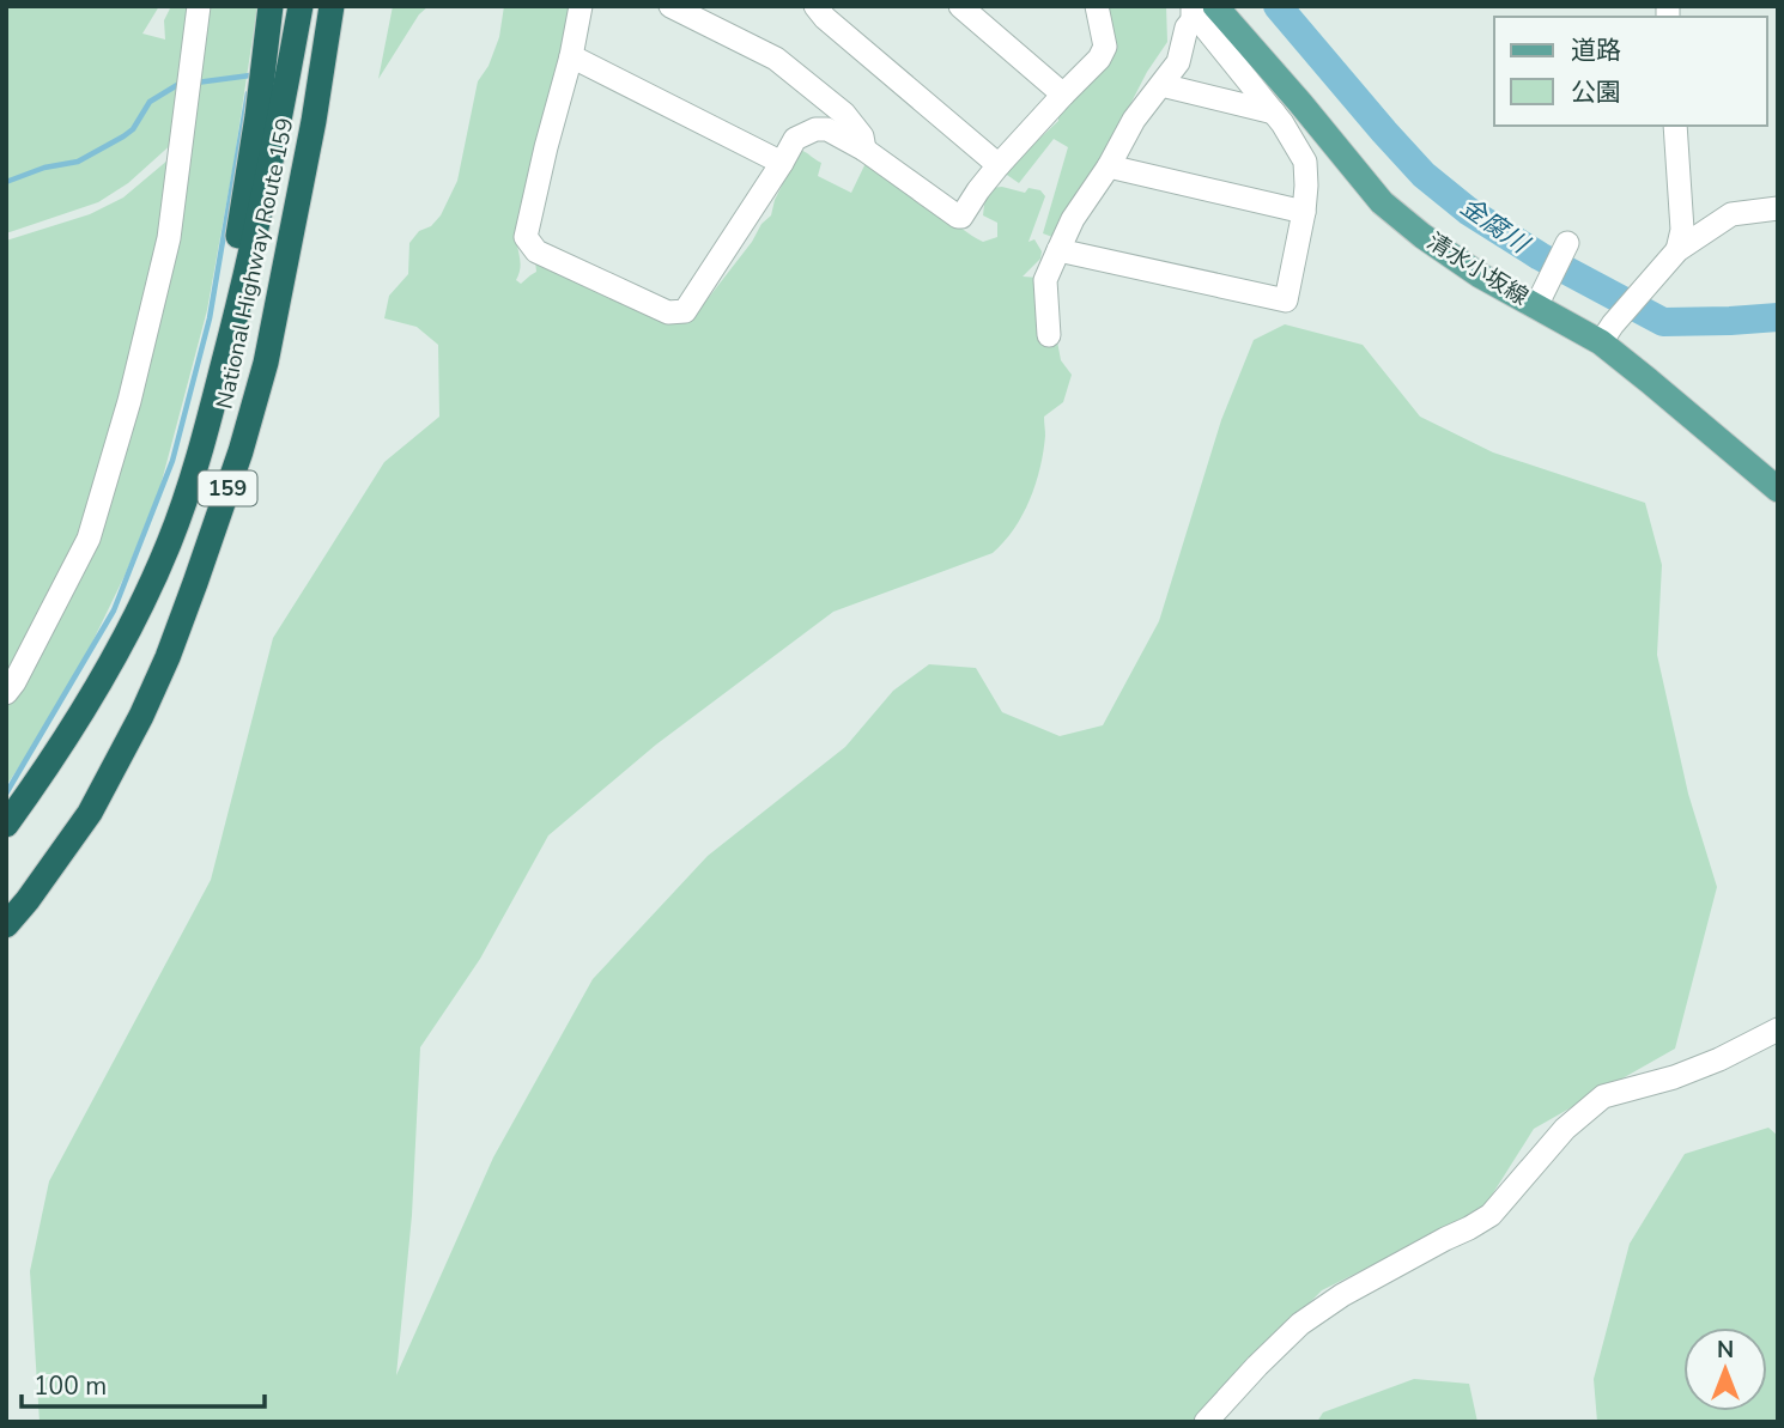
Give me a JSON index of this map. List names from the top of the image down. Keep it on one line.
{"streets":{"highway":["National Highway Route 159","159"],"main road":["清水小坂線"]},"crossings":[["National Highway Route 159","159"]],"water":["金腐川"],"legend":["道路","公園"],"scale_bar":"100 m","north":"top"}
